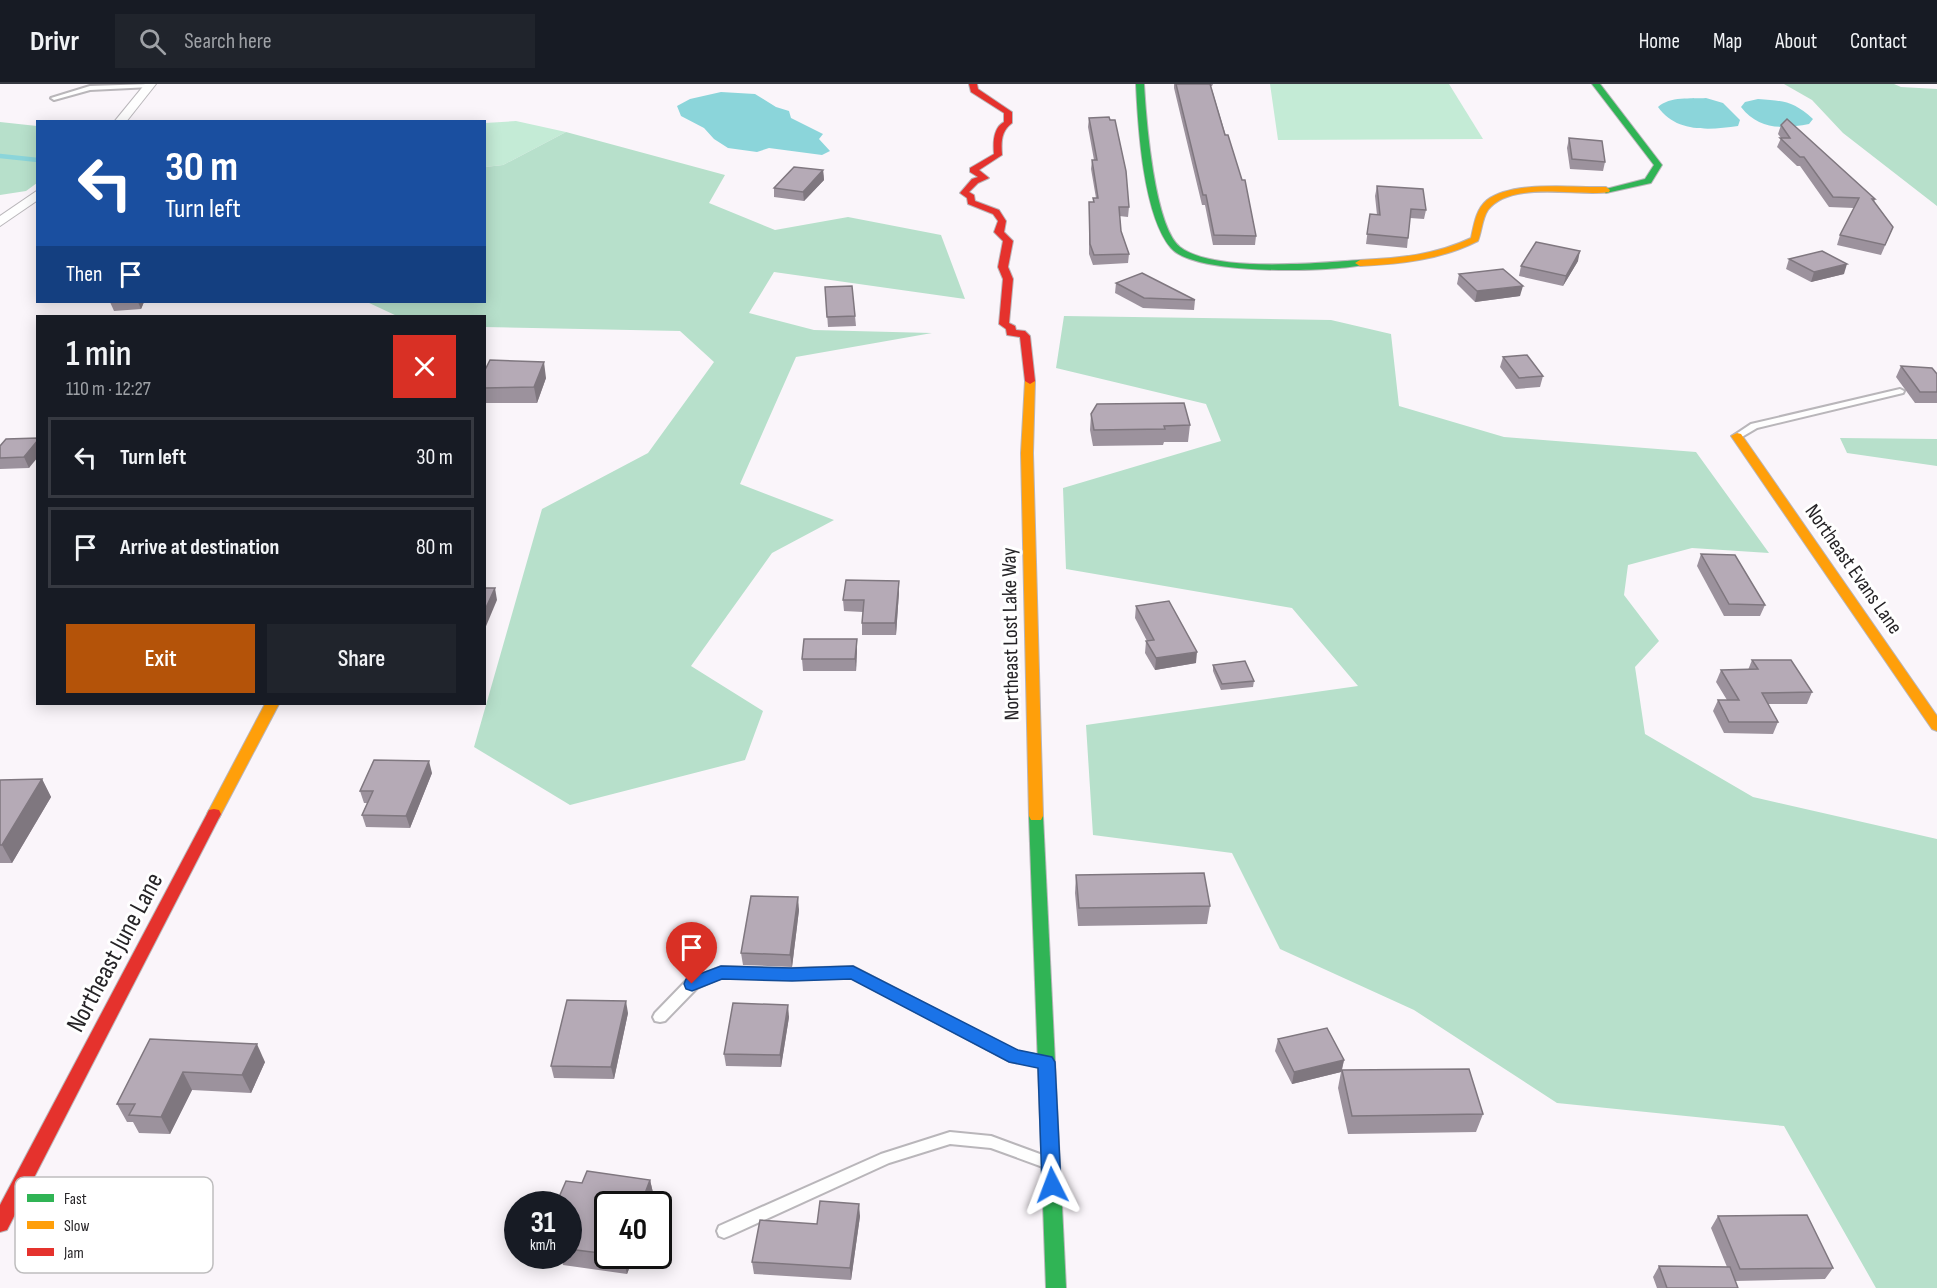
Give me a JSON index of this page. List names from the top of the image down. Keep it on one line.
{"streets":{"street":["Northeast Evans Lane","Northeast Lost Lake Way","Northeast June Lane"]},"legend":["Fast","Slow","Jam"],"page":{"header":"Drivr","search":"Search here","nav":["Home","Map","About","Contact"],"turn":["30 m","Turn left"],"then":"Then","heading":["1 min","110 m · 12:27"],"list":[{"name":"Turn left","value":"30 m"},{"name":"Arrive at destination","value":"80 m"}],"buttons":["Exit","Share"],"speed":"31 km/h","limit":"40"}}
